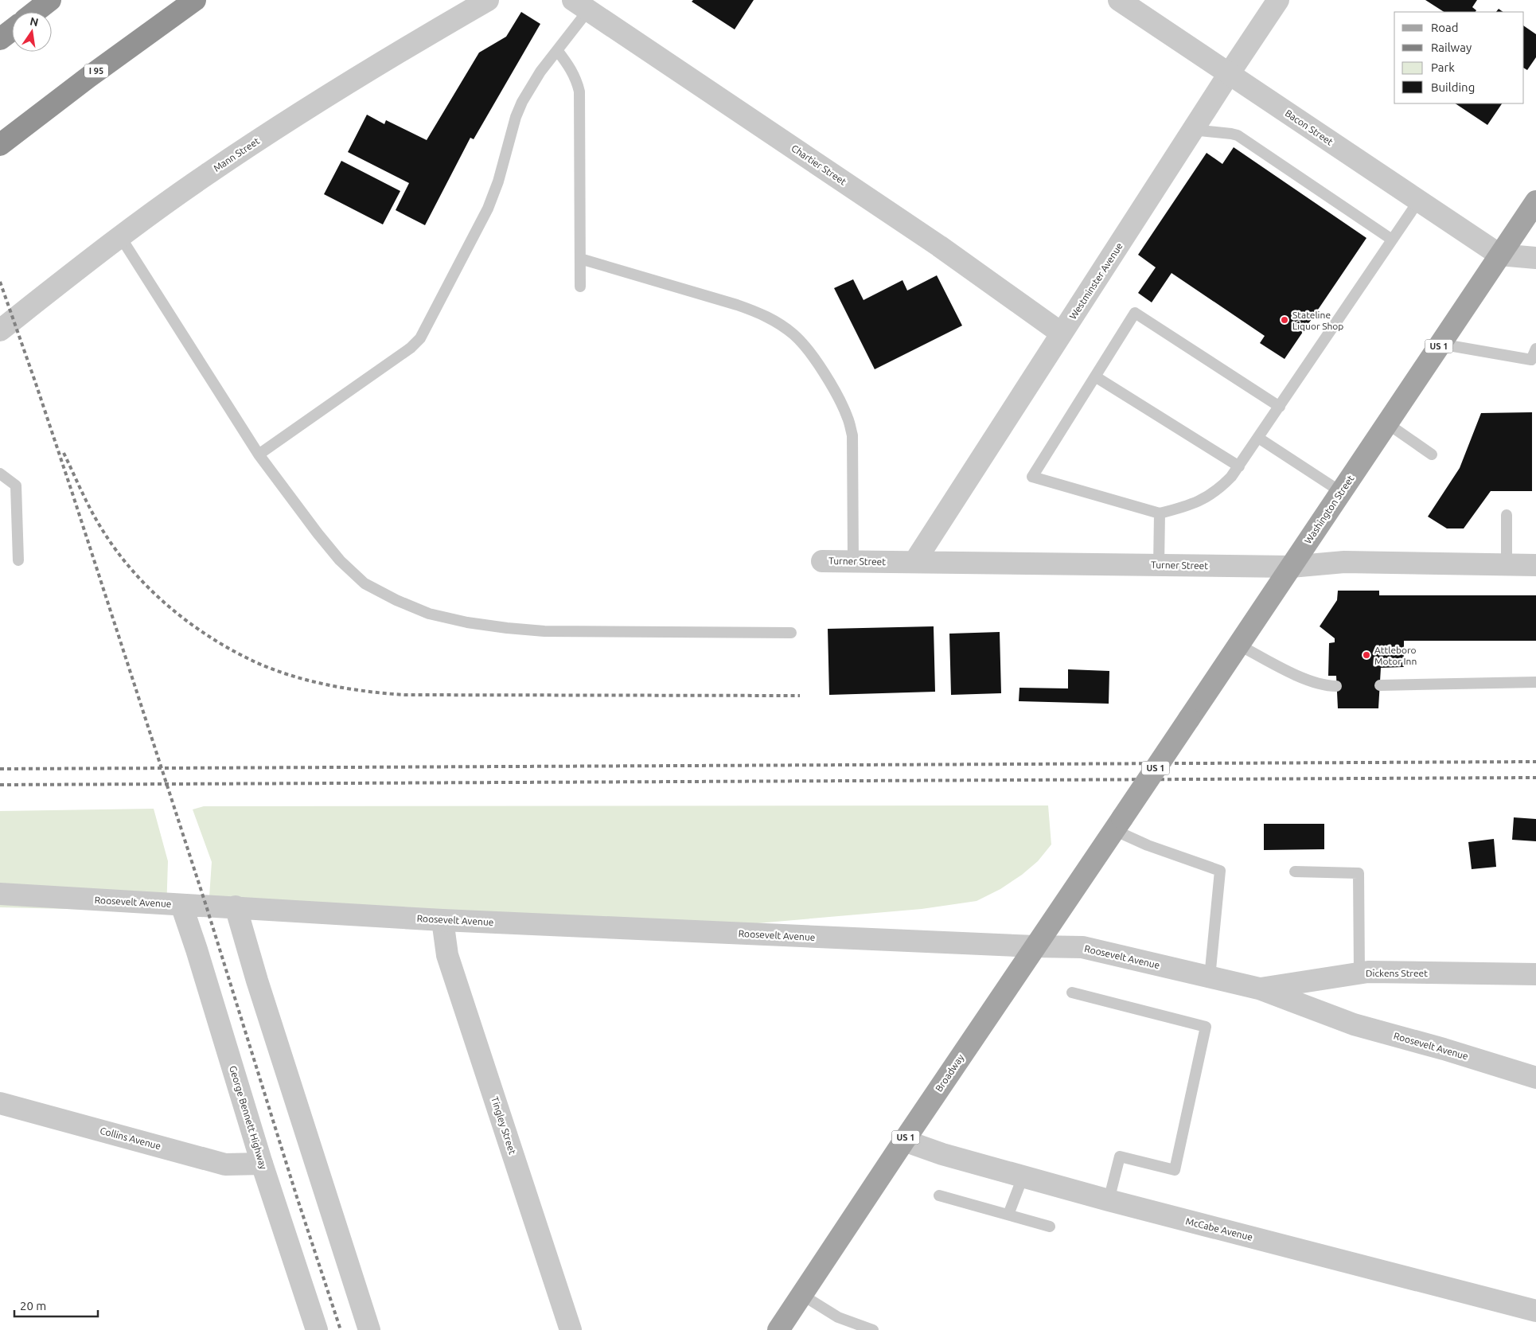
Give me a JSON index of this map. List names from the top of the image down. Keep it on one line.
{"streets":{"highway":["I 95"],"main road":["US 1","Washington Street","Broadway"],"street":["Bacon Street","Mann Street","Chartier Street","Westminster Avenue","Turner Street","Roosevelt Avenue","Dickens Street","George Bennett Highway","Tingley Street","Collins Avenue","McCabe Avenue"]},"crossings":[["Bacon Street","Westminster Avenue"],["Bacon Street","Washington Street"],["Chartier Street","Westminster Avenue"],["Westminster Avenue","Turner Street"],["Washington Street","Turner Street"],["Washington Street","Broadway"],["Roosevelt Avenue","Dickens Street"],["Roosevelt Avenue","Broadway"],["Roosevelt Avenue","George Bennett Highway"],["Roosevelt Avenue","Tingley Street"],["Broadway","McCabe Avenue"],["George Bennett Highway","Collins Avenue"]],"places":["Stateline Liquor Shop","Attleboro Motor Inn"],"legend":["Road","Railway","Park","Building"],"scale_bar":"20 m","north":"top"}
